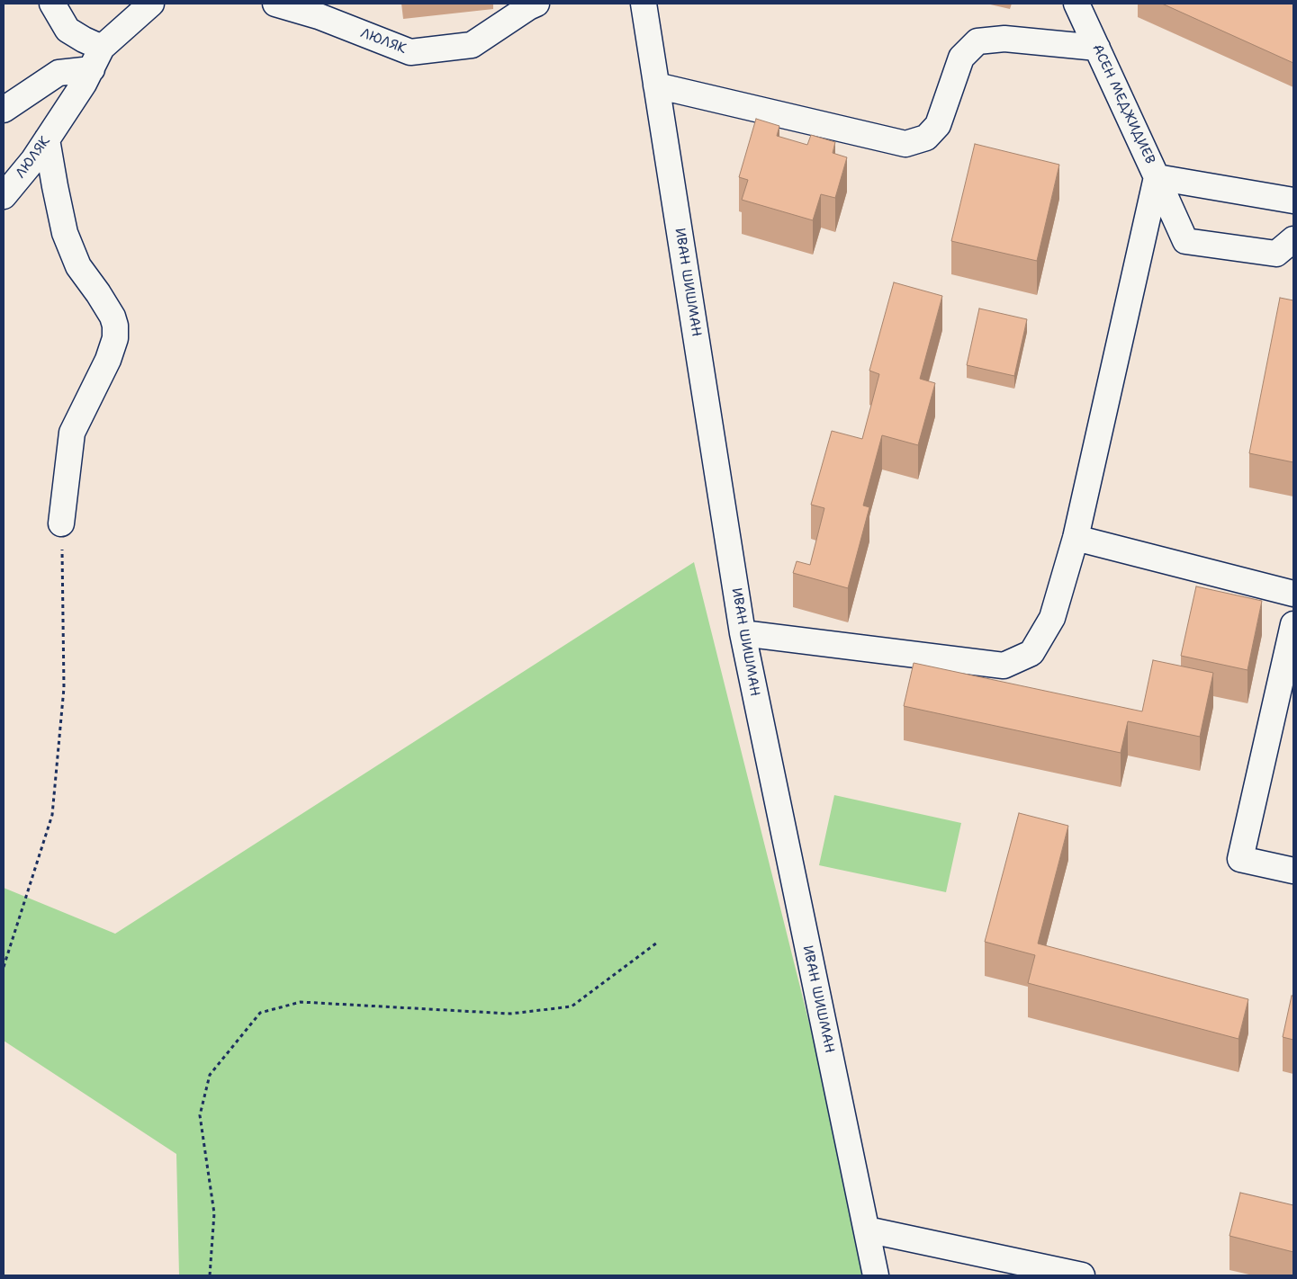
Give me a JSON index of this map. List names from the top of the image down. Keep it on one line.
{"streets":{"street":["ЛЮЛЯК","АСЕН МЕДЖИДИЕВ","ИВАН ШИШМАН"]}}
